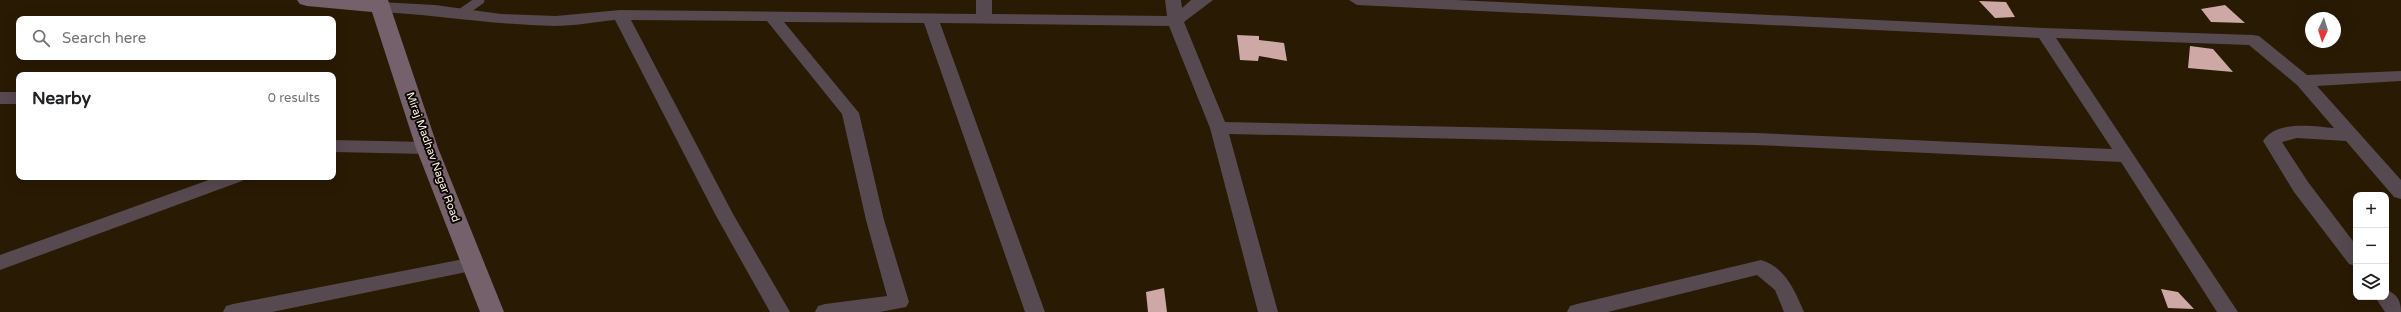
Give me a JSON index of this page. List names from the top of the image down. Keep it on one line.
{"streets":{"street":["Miraj Madhav Nagar Road"]},"north":"bottom","page":{"search":"Search here","heading":["Nearby","0 results"],"map_buttons":["+","−"]}}
